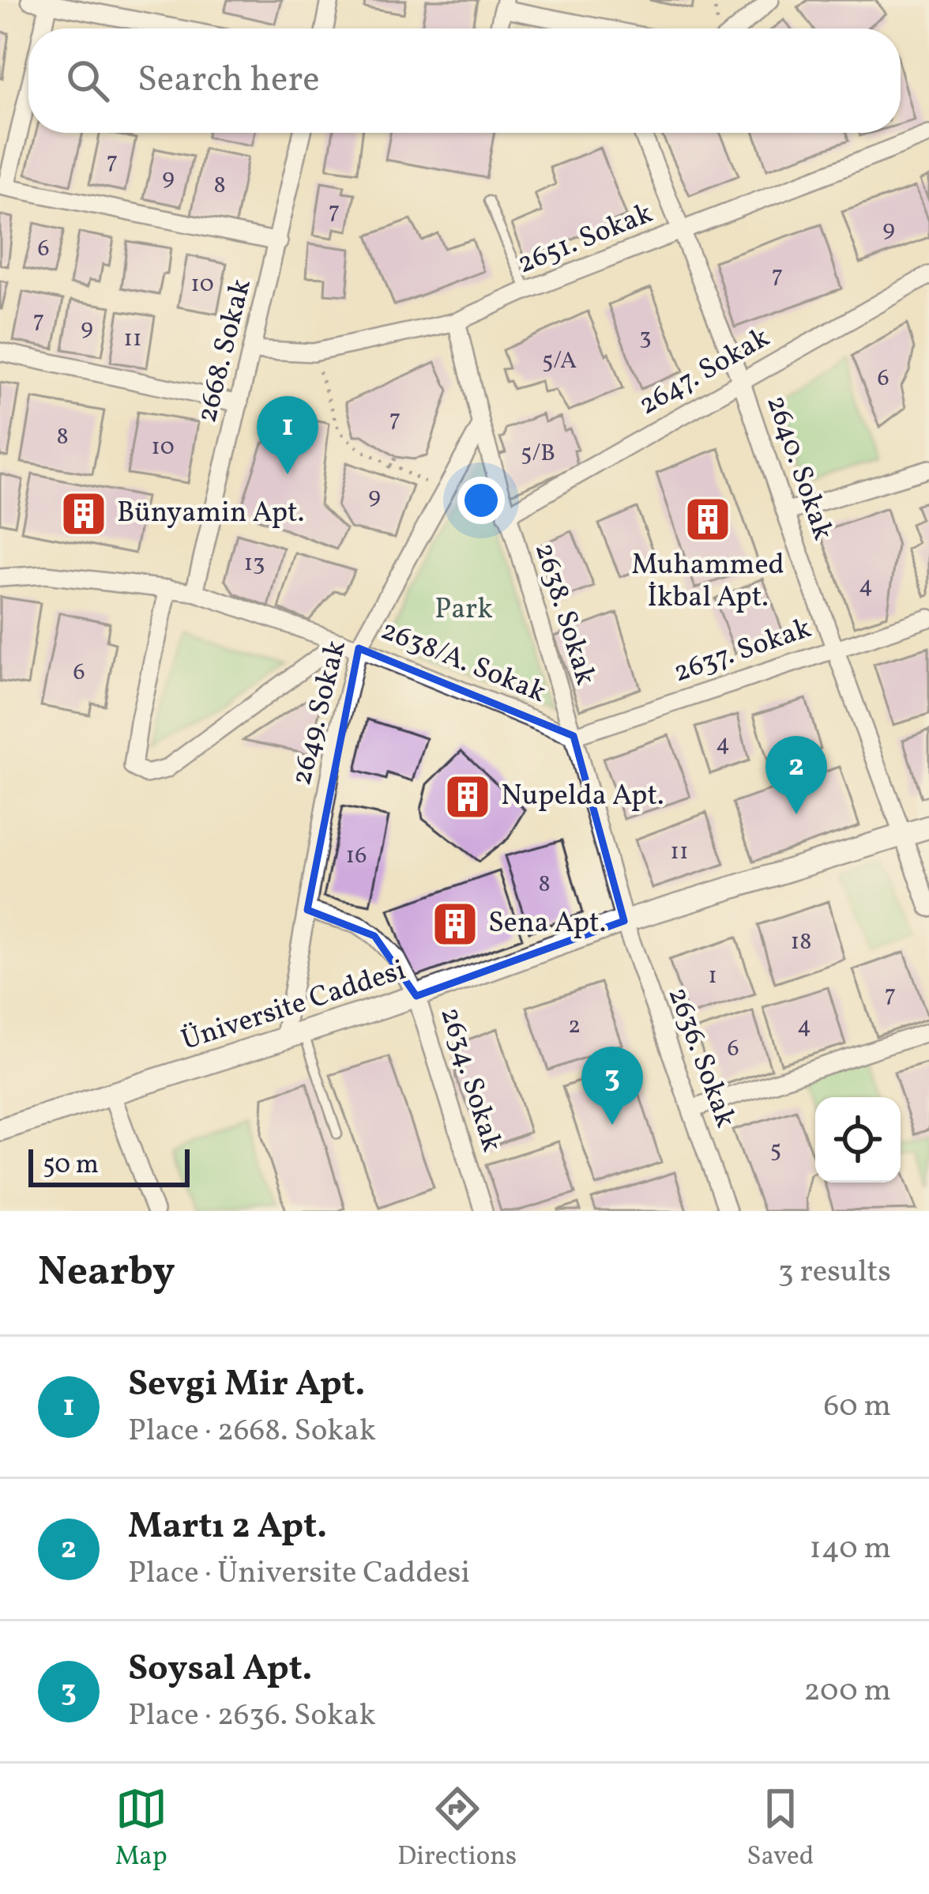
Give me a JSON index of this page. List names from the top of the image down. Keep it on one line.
{"streets":{"street":["2651. Sokak","2668. Sokak","2647. Sokak","2640. Sokak","2638. Sokak","2637. Sokak","2638/A. Sokak","2649. Sokak","Üniversite Caddesi","2636. Sokak","2634. Sokak"]},"crossings":[["2651. Sokak","2668. Sokak"],["2651. Sokak","2640. Sokak"],["2651. Sokak","2638. Sokak"],["2668. Sokak","2638/A. Sokak"],["2647. Sokak","2640. Sokak"],["2647. Sokak","2638. Sokak"],["2640. Sokak","2637. Sokak"],["2640. Sokak","Üniversite Caddesi"],["2638. Sokak","2637. Sokak"],["2638. Sokak","2638/A. Sokak"],["2638. Sokak","2649. Sokak"],["2638. Sokak","Üniversite Caddesi"],["2638. Sokak","2636. Sokak"],["2637. Sokak","2638/A. Sokak"],["2638/A. Sokak","2649. Sokak"],["2649. Sokak","Üniversite Caddesi"],["2649. Sokak","2634. Sokak"],["Üniversite Caddesi","2636. Sokak"],["Üniversite Caddesi","2634. Sokak"]],"parks":["Park"],"places":{"building":["Bünyamin Apt.","Muhammed İkbal Apt.","Nupelda Apt.","Sena Apt."]},"house_numbers":["7","9","8","7","9","6","7","10","7","9","3","11","5/A","6","7","8","10","5/B","9","13","4","6","4","11","16","8","18","1","7","2","4","6","5"],"scale_bar":"50 m","page":{"search":"Search here","pins":["1","2","3"],"scale":"50 m","heading":["Nearby","3 results"],"list":[{"mark":"1","name":"Sevgi Mir Apt.","note":"Place · 2668. Sokak","value":"60 m"},{"mark":"2","name":"Martı 2 Apt.","note":"Place · Üniversite Caddesi","value":"140 m"},{"mark":"3","name":"Soysal Apt.","note":"Place · 2636. Sokak","value":"200 m"}],"nav":["Map","Directions","Saved"]}}
